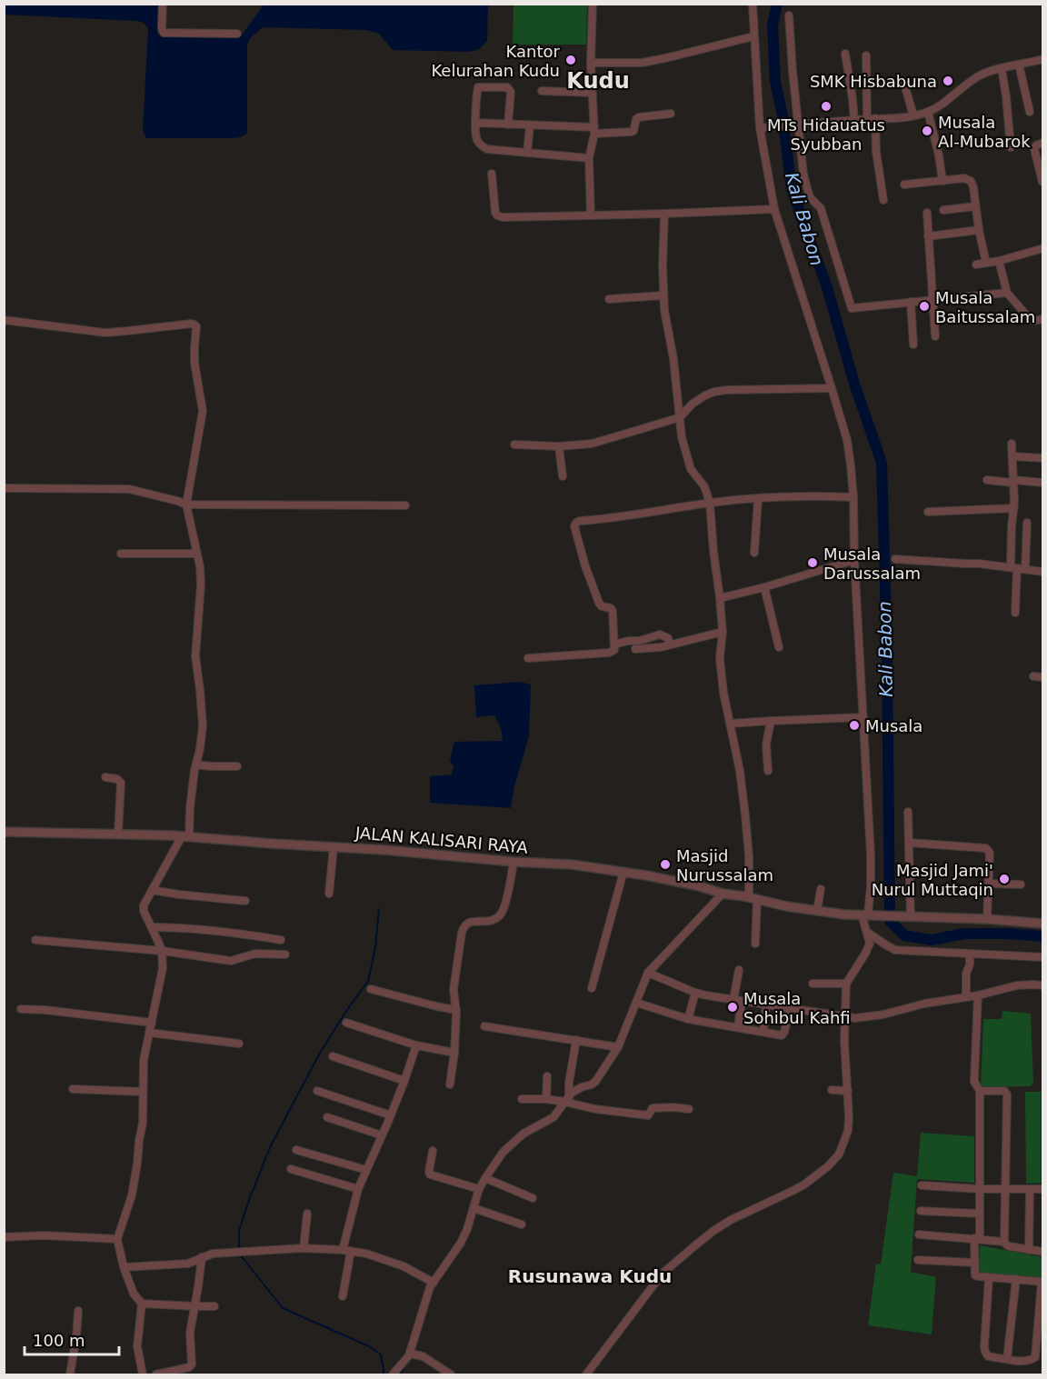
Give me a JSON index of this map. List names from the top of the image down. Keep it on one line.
{"streets":{"street":["JALAN KALISARI RAYA"]},"districts":["Kudu","Rusunawa Kudu"],"water":["Kali Babon"],"places":["Kantor Kelurahan Kudu","SMK Hisbabuna","MTs Hidauatus Syubban","Musala Al-Mubarok","Musala Baitussalam","Musala Darussalam","Musala","Masjid Nurussalam","Masjid Jami' Nurul Muttaqin","Musala Sohibul Kahfi"],"scale_bar":"100 m"}
